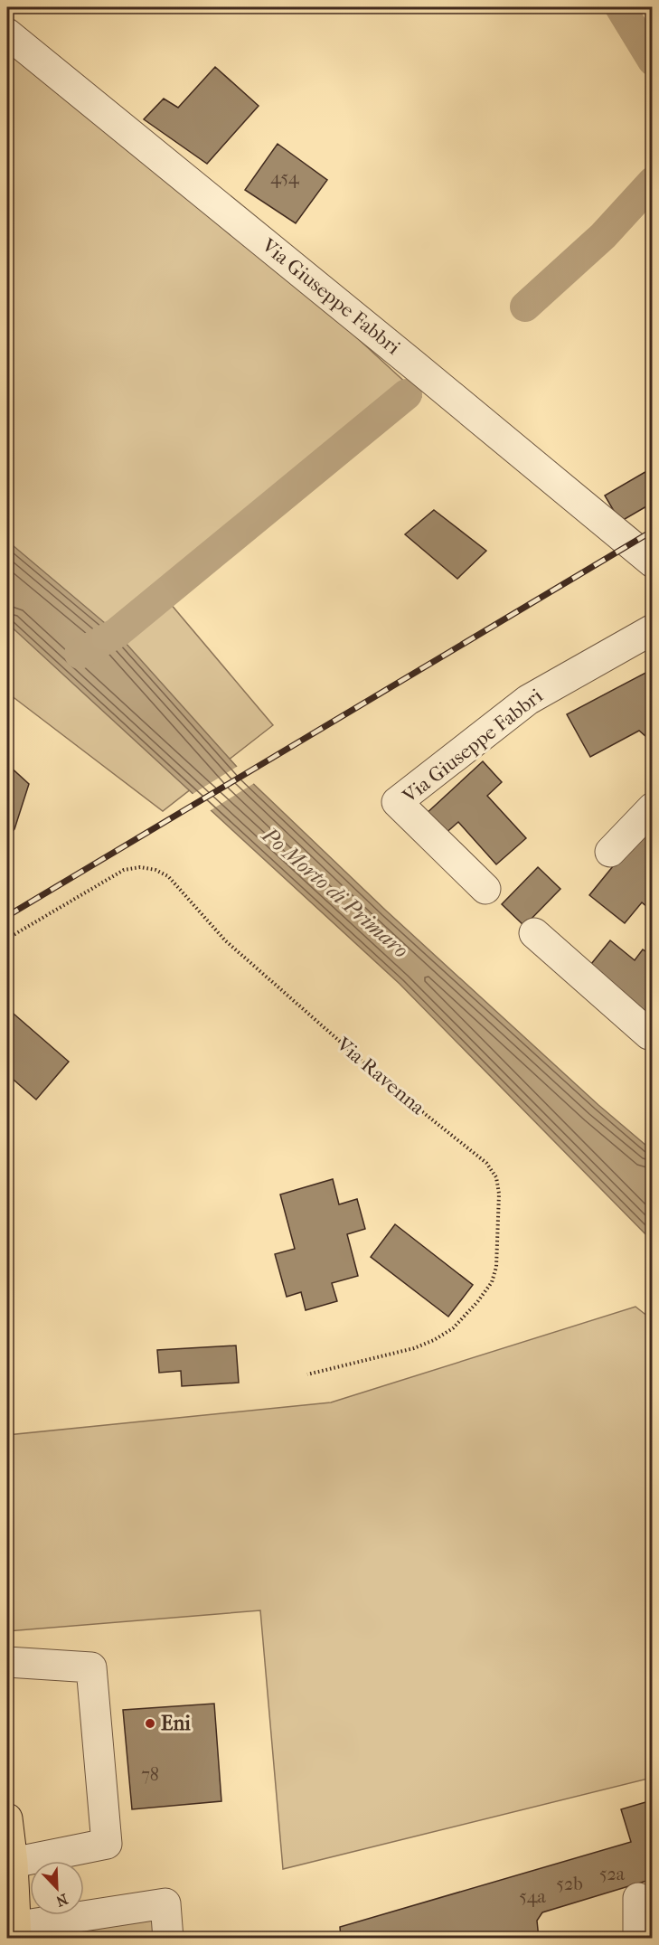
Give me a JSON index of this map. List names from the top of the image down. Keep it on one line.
{"streets":{"street":["Via Giuseppe Fabbri"],"path":["Via Ravenna"]},"water":["Po Morto di Primaro"],"places":["Eni"],"house_numbers":["454","78","52a","52b","54a"],"north":"bottom right"}
